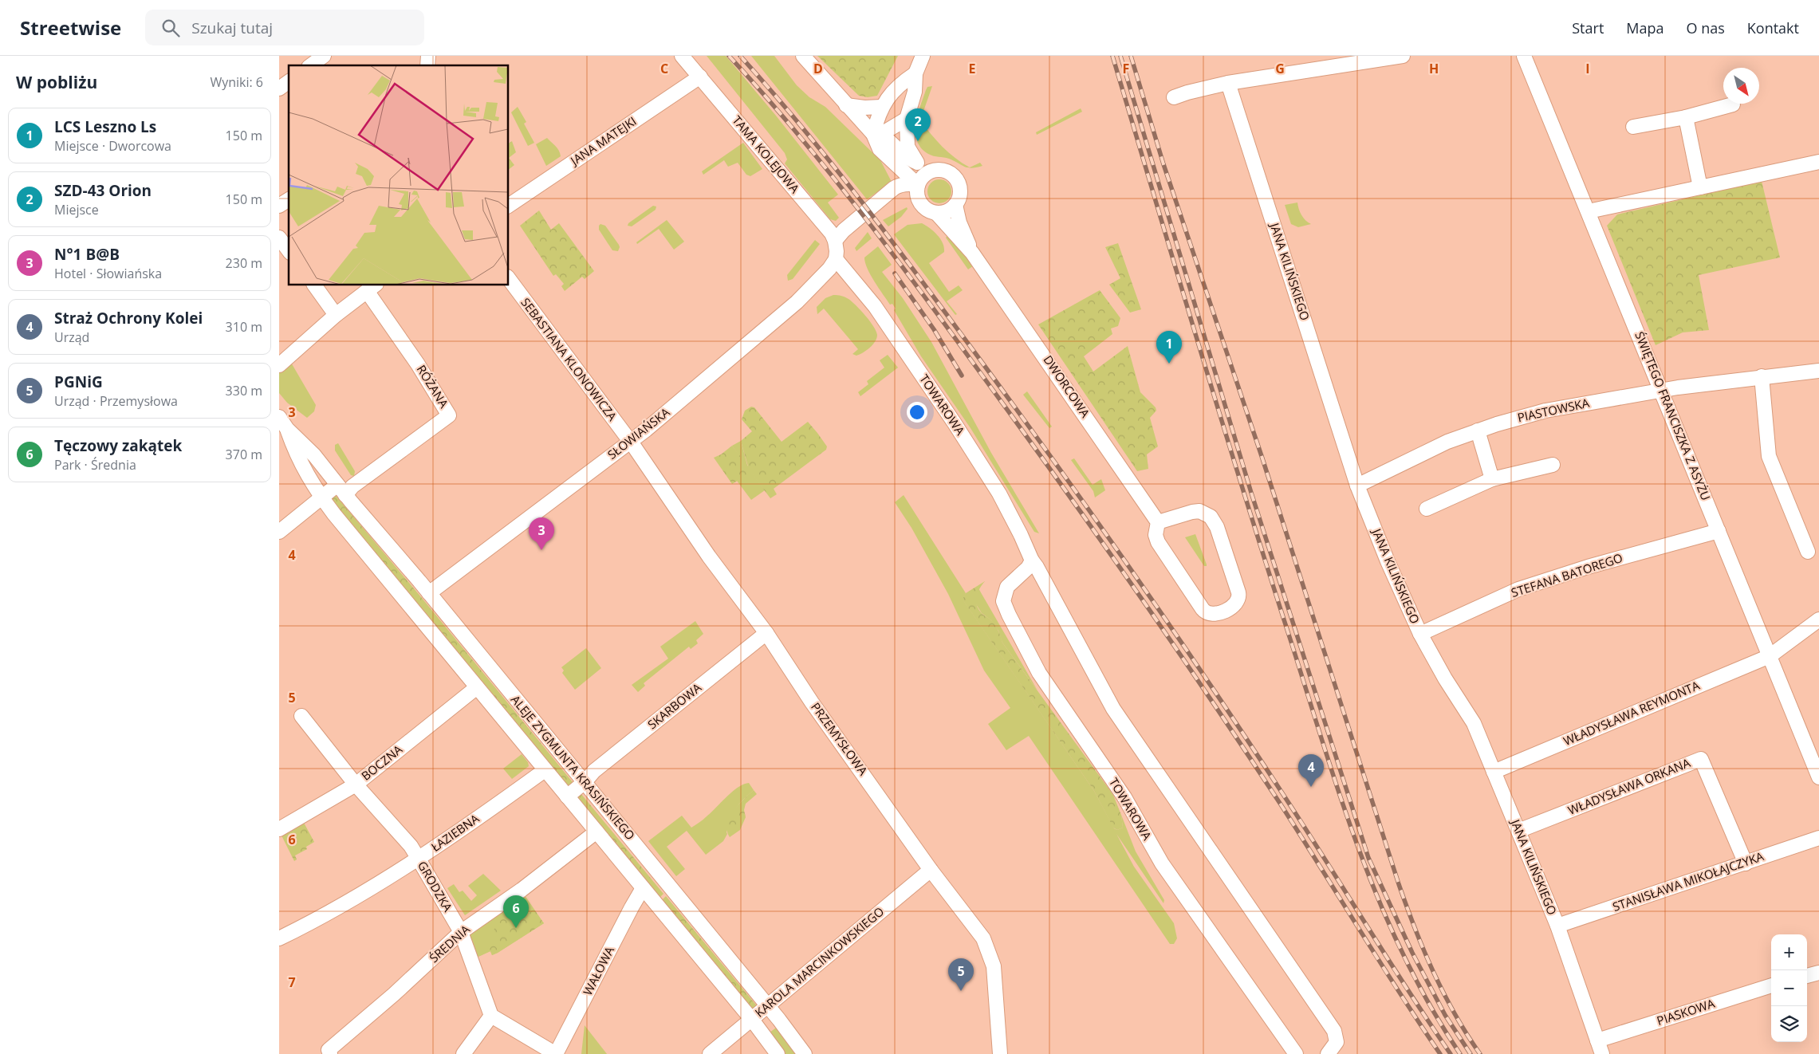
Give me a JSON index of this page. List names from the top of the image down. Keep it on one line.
{"streets":{"street":["JANA MATEJKI","TAMA KOLEJOWA","JANA KILIŃSKIEGO","SEBASTIANA KLONOWICZA","RÓŻANA","DWORCOWA","TOWAROWA","PIASTOWSKA","ŚWIĘTEGO FRANCISZKA Z ASYŻU","SŁOWIAŃSKA","STEFANA BATOREGO","SKARBOWA","WŁADYSŁAWA REYMONTA","PRZEMYSŁOWA","BOCZNA","ALEJE ZYGMUNTA KRASIŃSKIEGO","WŁADYSŁAWA ORKANA","ŁAZIEBNA","STANISŁAWA MIKOŁAJCZYKA","GRODZKA","ŚREDNIA","KAROLA MARCINKOWSKIEGO","WAŁOWA","PIASKOWA"]},"crossings":[["JANA MATEJKI","TAMA KOLEJOWA"],["JANA KILIŃSKIEGO","PIASTOWSKA"],["JANA KILIŃSKIEGO","STEFANA BATOREGO"],["JANA KILIŃSKIEGO","WŁADYSŁAWA REYMONTA"],["JANA KILIŃSKIEGO","WŁADYSŁAWA ORKANA"],["JANA KILIŃSKIEGO","STANISŁAWA MIKOŁAJCZYKA"],["JANA KILIŃSKIEGO","PIASKOWA"],["SEBASTIANA KLONOWICZA","SŁOWIAŃSKA"],["SEBASTIANA KLONOWICZA","PRZEMYSŁOWA"],["RÓŻANA","ALEJE ZYGMUNTA KRASIŃSKIEGO"],["TOWAROWA","SŁOWIAŃSKA"],["PIASTOWSKA","ŚWIĘTEGO FRANCISZKA Z ASYŻU"],["ŚWIĘTEGO FRANCISZKA Z ASYŻU","STEFANA BATOREGO"],["ŚWIĘTEGO FRANCISZKA Z ASYŻU","WŁADYSŁAWA REYMONTA"],["SŁOWIAŃSKA","PRZEMYSŁOWA"],["SŁOWIAŃSKA","ALEJE ZYGMUNTA KRASIŃSKIEGO"],["SKARBOWA","PRZEMYSŁOWA"],["SKARBOWA","ALEJE ZYGMUNTA KRASIŃSKIEGO"],["PRZEMYSŁOWA","KAROLA MARCINKOWSKIEGO"],["BOCZNA","ALEJE ZYGMUNTA KRASIŃSKIEGO"],["BOCZNA","GRODZKA"],["ALEJE ZYGMUNTA KRASIŃSKIEGO","ŁAZIEBNA"],["ALEJE ZYGMUNTA KRASIŃSKIEGO","ŚREDNIA"],["ALEJE ZYGMUNTA KRASIŃSKIEGO","KAROLA MARCINKOWSKIEGO"],["ALEJE ZYGMUNTA KRASIŃSKIEGO","WAŁOWA"],["WŁADYSŁAWA ORKANA","STANISŁAWA MIKOŁAJCZYKA"],["ŁAZIEBNA","GRODZKA"],["GRODZKA","ŚREDNIA"]],"north":"bottom right","page":{"header":"Streetwise","search":"Szukaj tutaj","nav":["Start","Mapa","O nas","Kontakt"],"heading":["W pobliżu","Wyniki: 6"],"list":[{"mark":"1","name":"LCS Leszno Ls","note":"Miejsce · Dworcowa","value":"150 m"},{"mark":"2","name":"SZD-43 Orion","note":"Miejsce","value":"150 m"},{"mark":"3","name":"N°1 B@B","note":"Hotel · Słowiańska","value":"230 m"},{"mark":"4","name":"Straż Ochrony Kolei","note":"Urząd","value":"310 m"},{"mark":"5","name":"PGNiG","note":"Urząd · Przemysłowa","value":"330 m"},{"mark":"6","name":"Tęczowy zakątek","note":"Park · Średnia","value":"370 m"}],"pins":["2","1","3","4","6","5"],"map_buttons":["+","−"]},"grid":{"columns":["C","D","E","F","G","H","I"],"rows":["3","4","5","6","7"]}}
